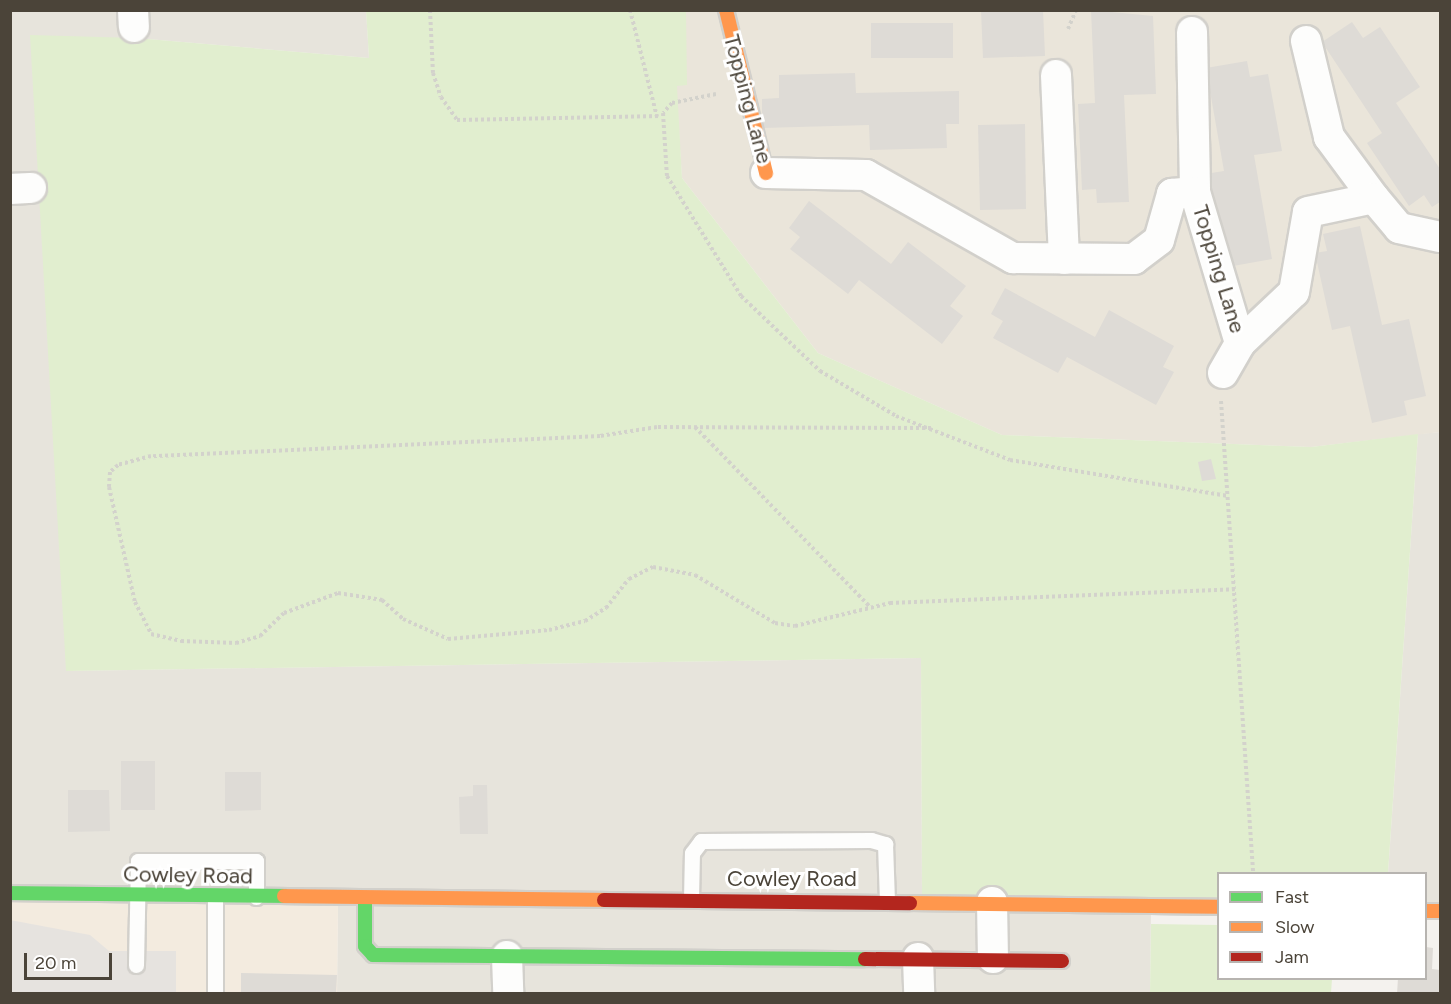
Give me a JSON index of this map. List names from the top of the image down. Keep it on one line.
{"streets":{"main road":["Topping Lane","Cowley Road"]},"legend":["Fast","Slow","Jam"],"scale_bar":"20 m"}
